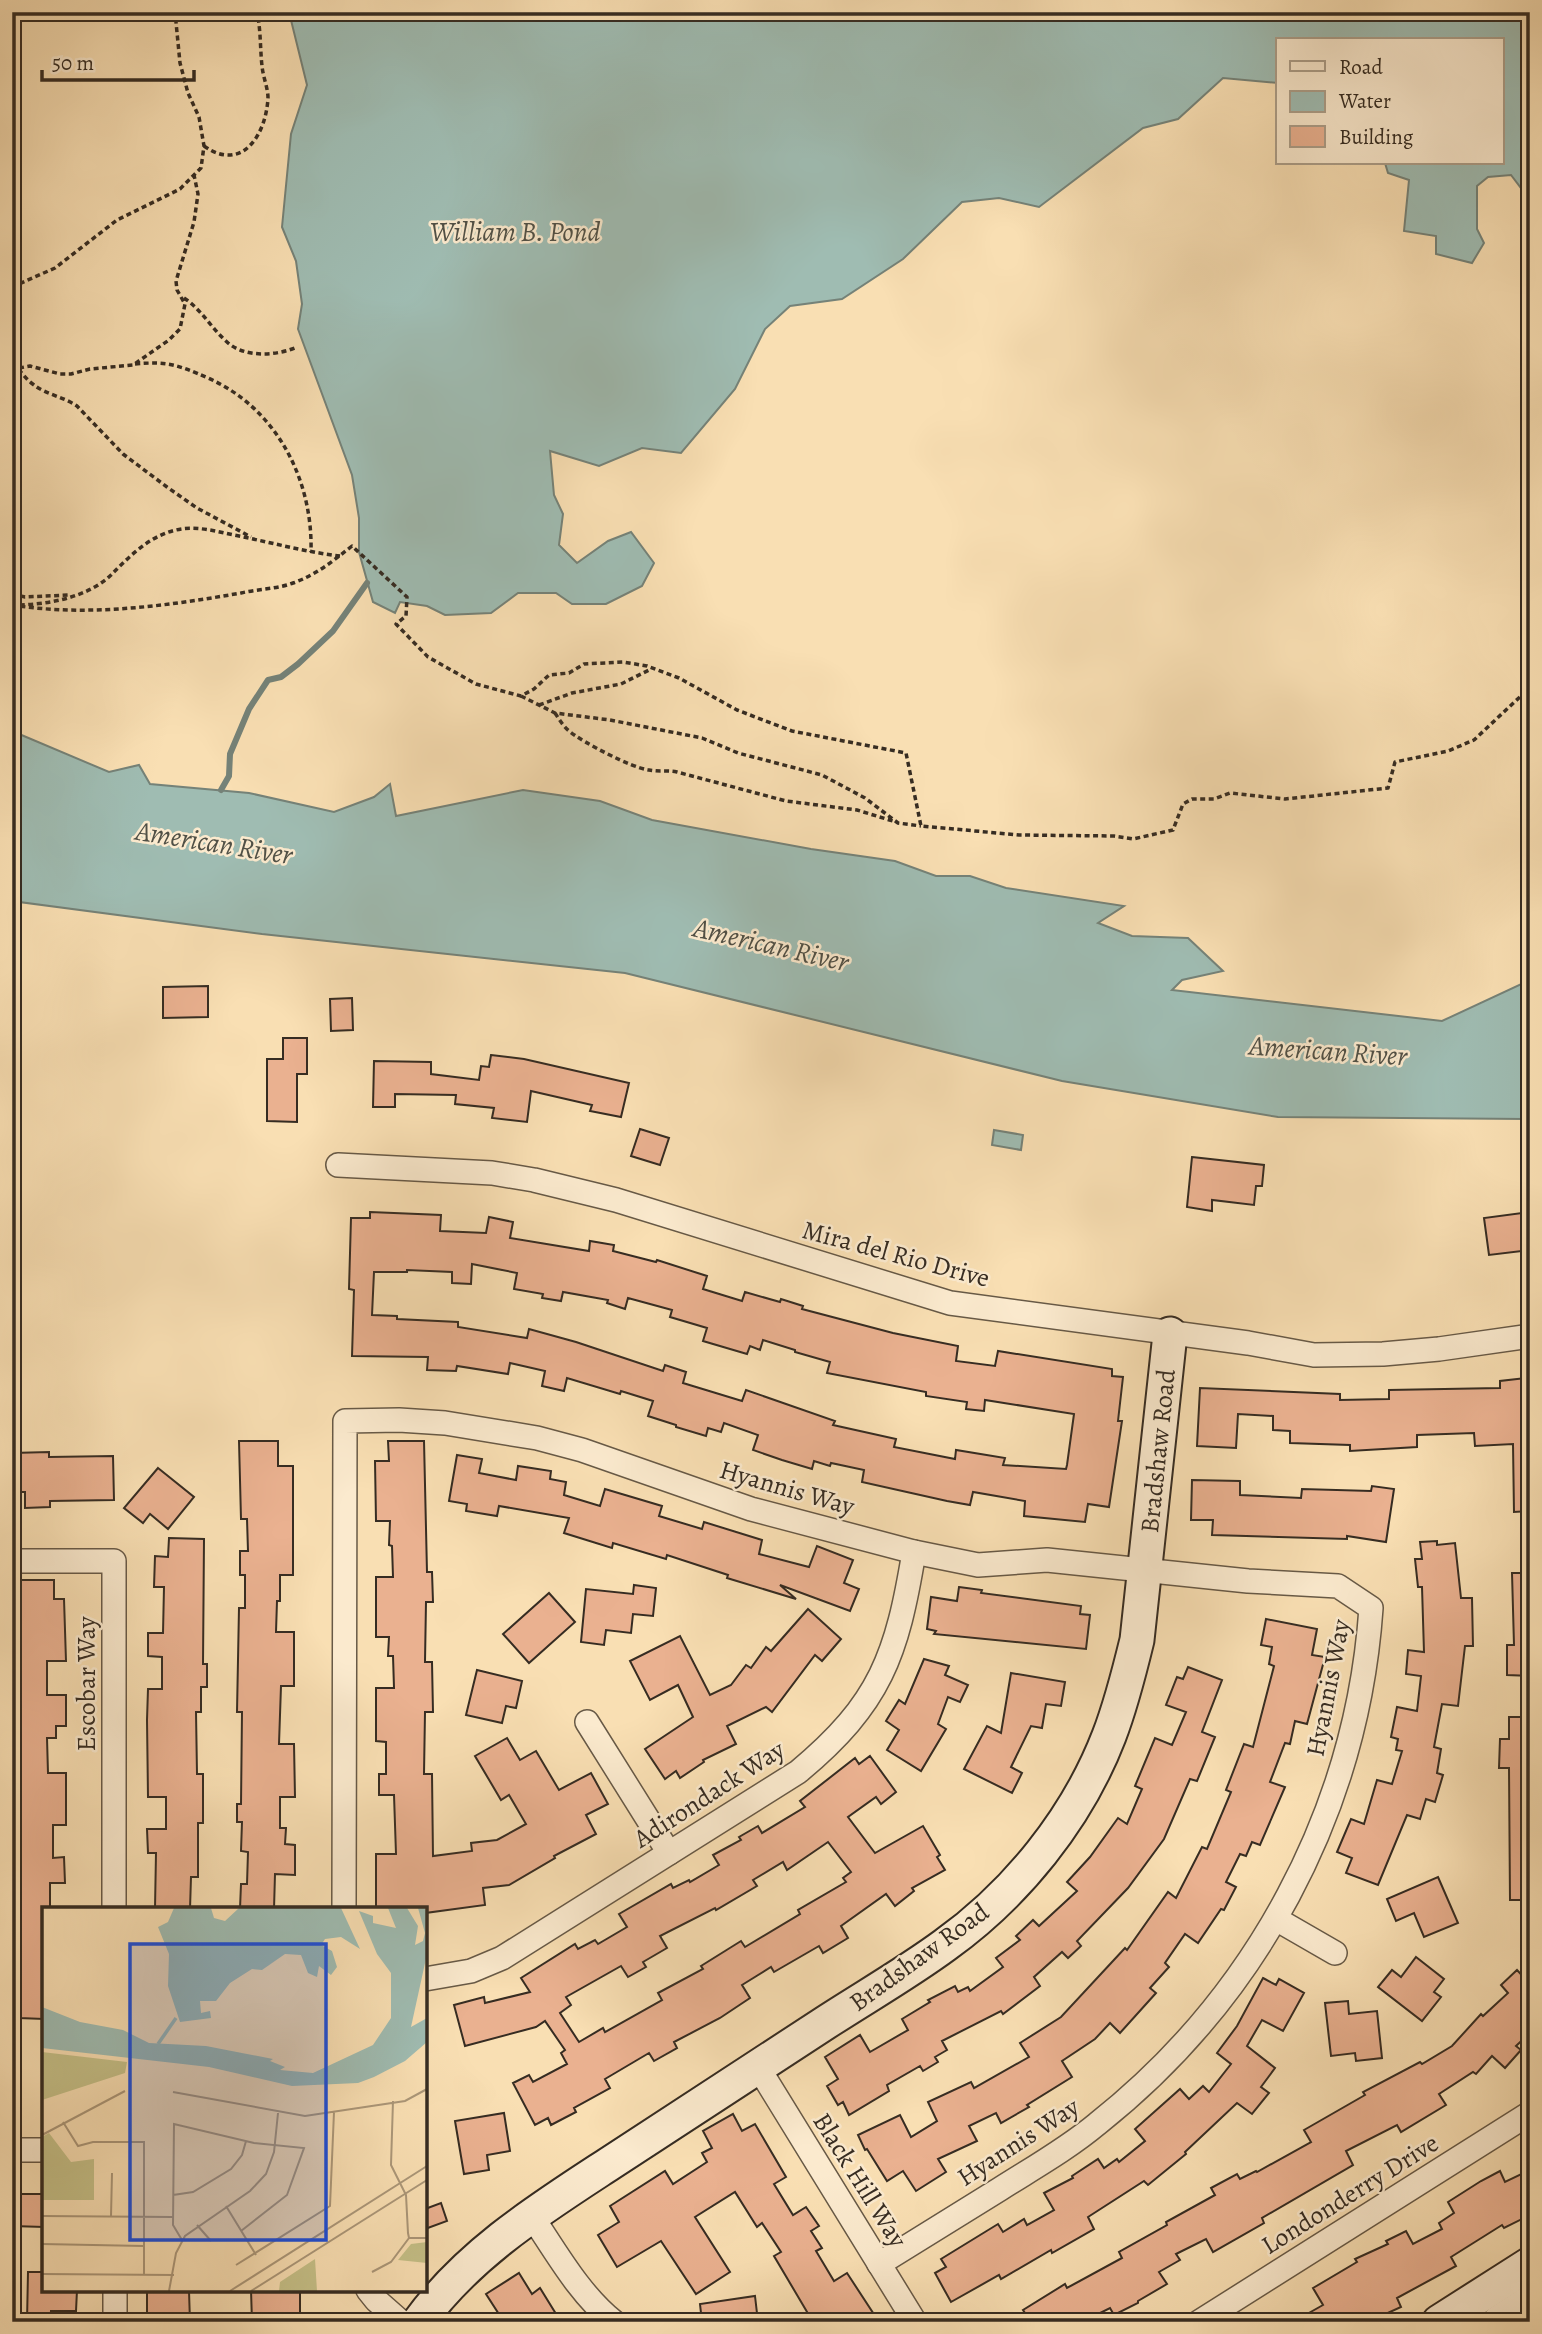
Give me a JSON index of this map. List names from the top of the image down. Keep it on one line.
{"streets":{"street":["Mira del Rio Drive","Bradshaw Road","Hyannis Way","Escobar Way","Adirondack Way","Black Hill Way","Londonderry Drive"]},"crossings":[["Mira del Rio Drive","Bradshaw Road"],["Bradshaw Road","Hyannis Way"],["Bradshaw Road","Black Hill Way"],["Hyannis Way","Adirondack Way"],["Hyannis Way","Black Hill Way"]],"water":["William B. Pond","American River"],"legend":["Road","Water","Building"],"scale_bar":"50 m"}
